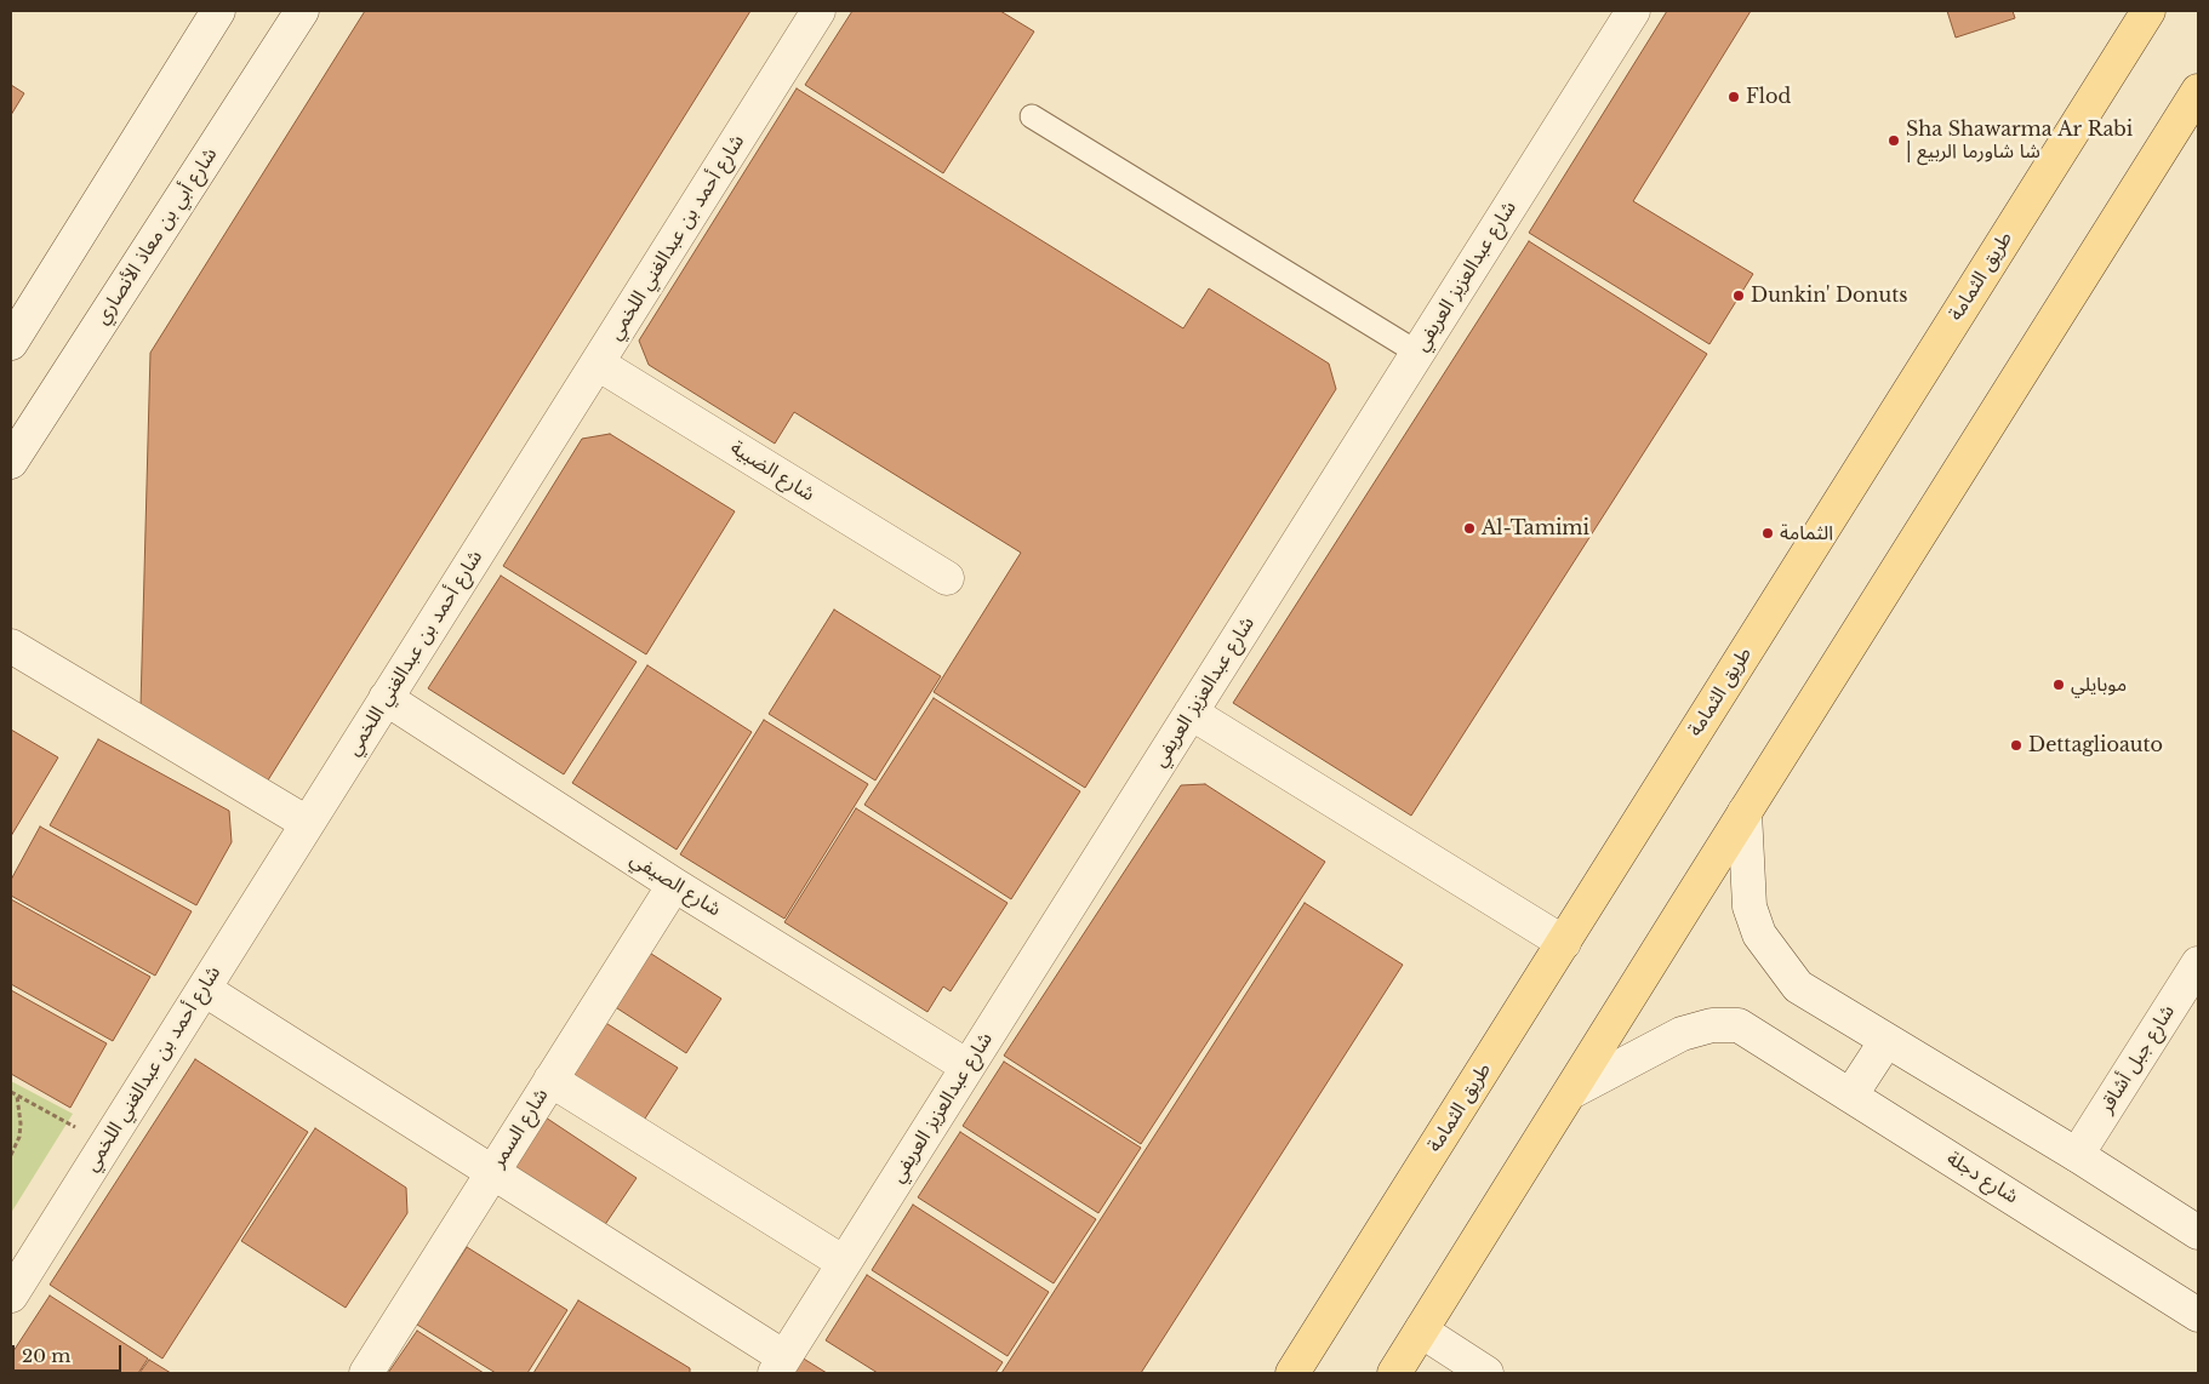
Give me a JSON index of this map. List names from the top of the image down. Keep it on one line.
{"streets":{"main road":["طريق الثمامة"],"street":["شارع أبي بن معاذ الأنصاري","شارع أحمد بن عبدالغني اللخمي","شارع عبدالعزيز العريفي","شارع الضبية","شارع الصيفي","شارع جبل أشاقر","شارع السمر","شارع دجلة"]},"crossings":[["شارع أحمد بن عبدالغني اللخمي","شارع الضبية"],["شارع أحمد بن عبدالغني اللخمي","شارع الصيفي"],["شارع عبدالعزيز العريفي","شارع الصيفي"],["شارع الصيفي","شارع السمر"]],"places":["Flod","Sha Shawarma Ar Rabi | شا شاورما الربيع","Dunkin' Donuts","Al-Tamimi","الثمامة","موبايلي","Dettaglioauto"],"scale_bar":"20 m"}
